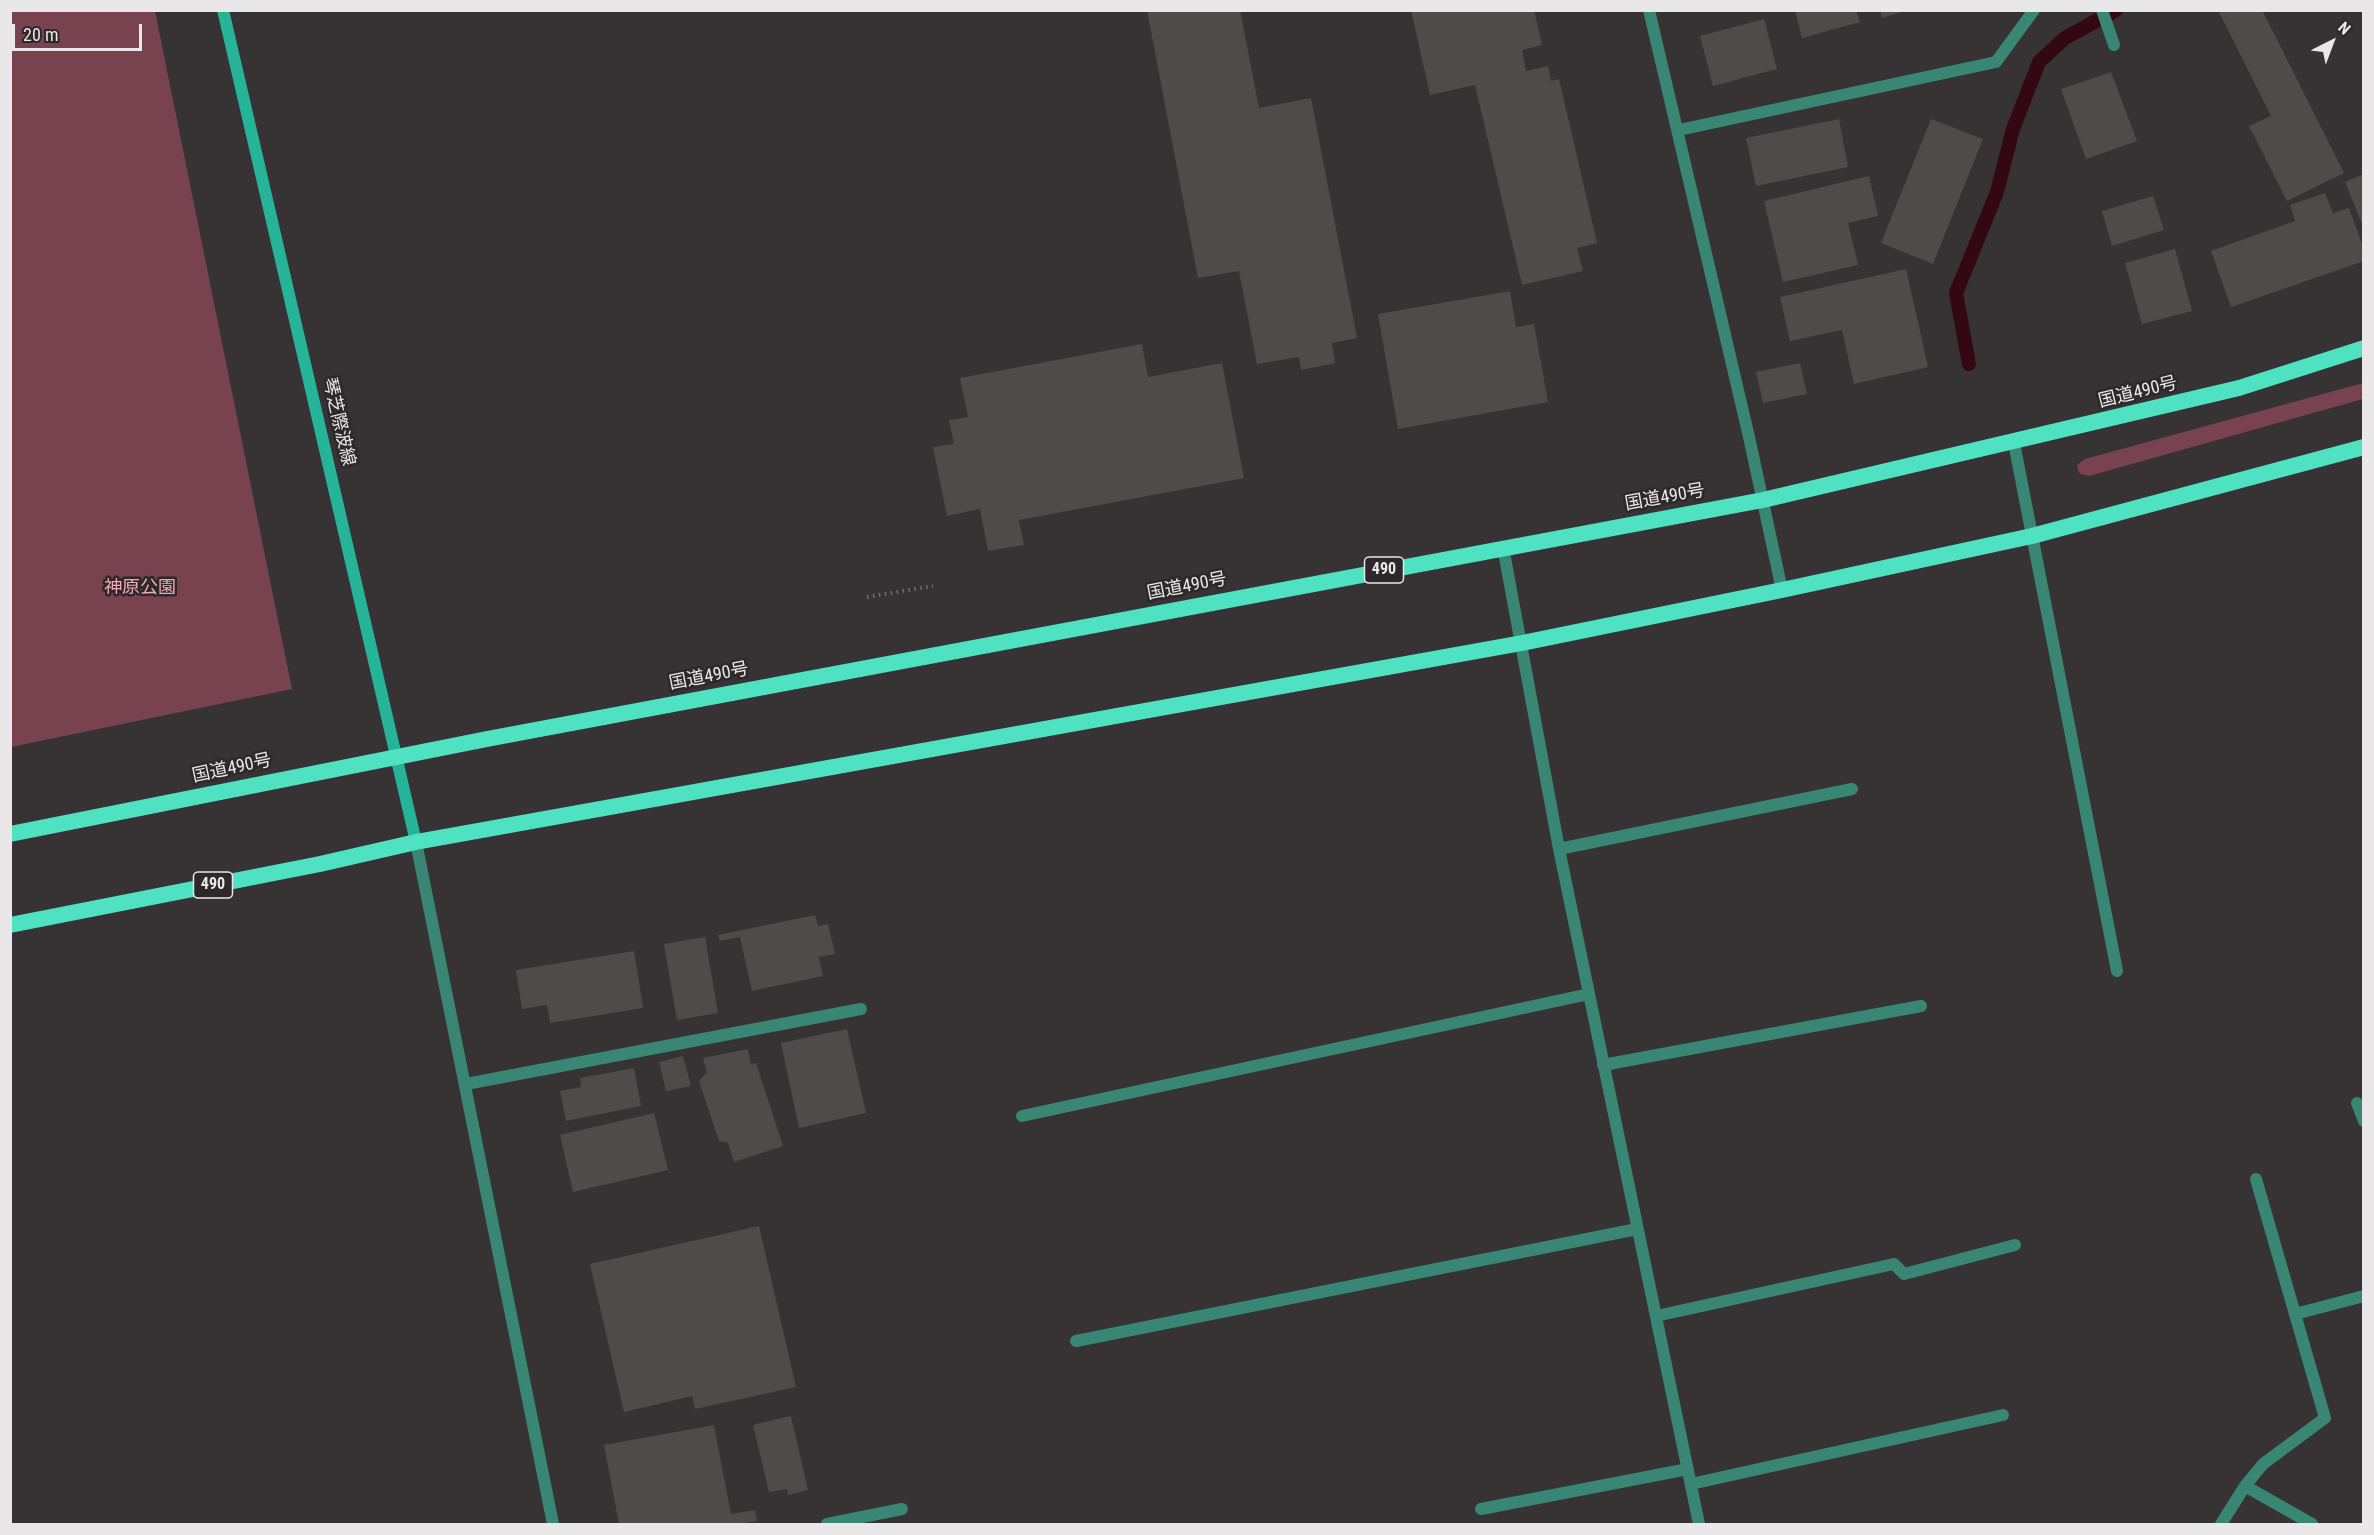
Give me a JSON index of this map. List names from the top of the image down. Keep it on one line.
{"streets":{"highway":["国道490号","490"],"main road":["琴芝際波線"]},"crossings":[["国道490号","琴芝際波線"],["琴芝際波線","490"]],"parks":["神原公園"],"scale_bar":"20 m","north":"top right"}
